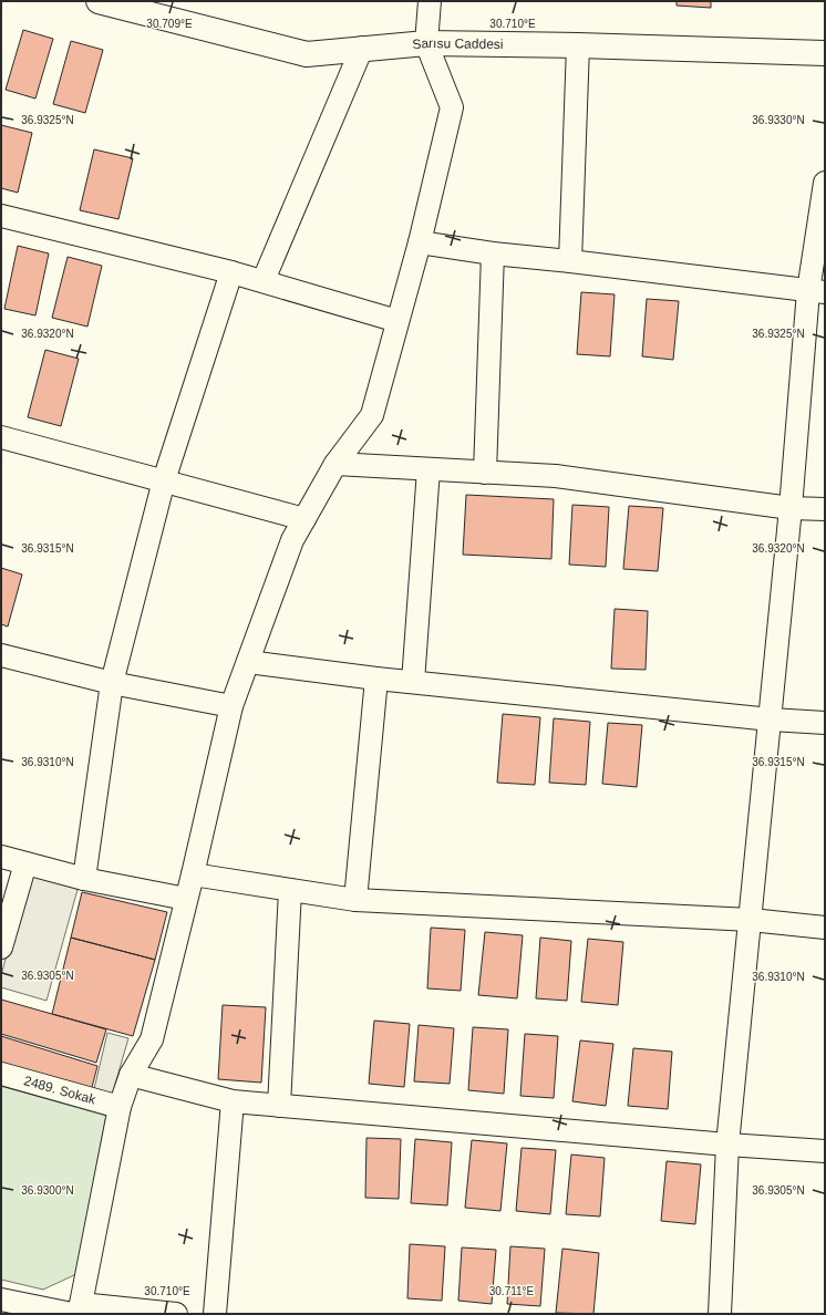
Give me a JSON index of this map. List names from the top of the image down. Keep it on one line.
{"streets":{"street":["Sarısu Caddesi","2489. Sokak"]},"coordinates":["30.709°E","30.710°E","36.9325°N","36.9330°N","36.9320°N","36.9315°N","36.9310°N","36.9305°N","36.9300°N","30.711°E"]}
